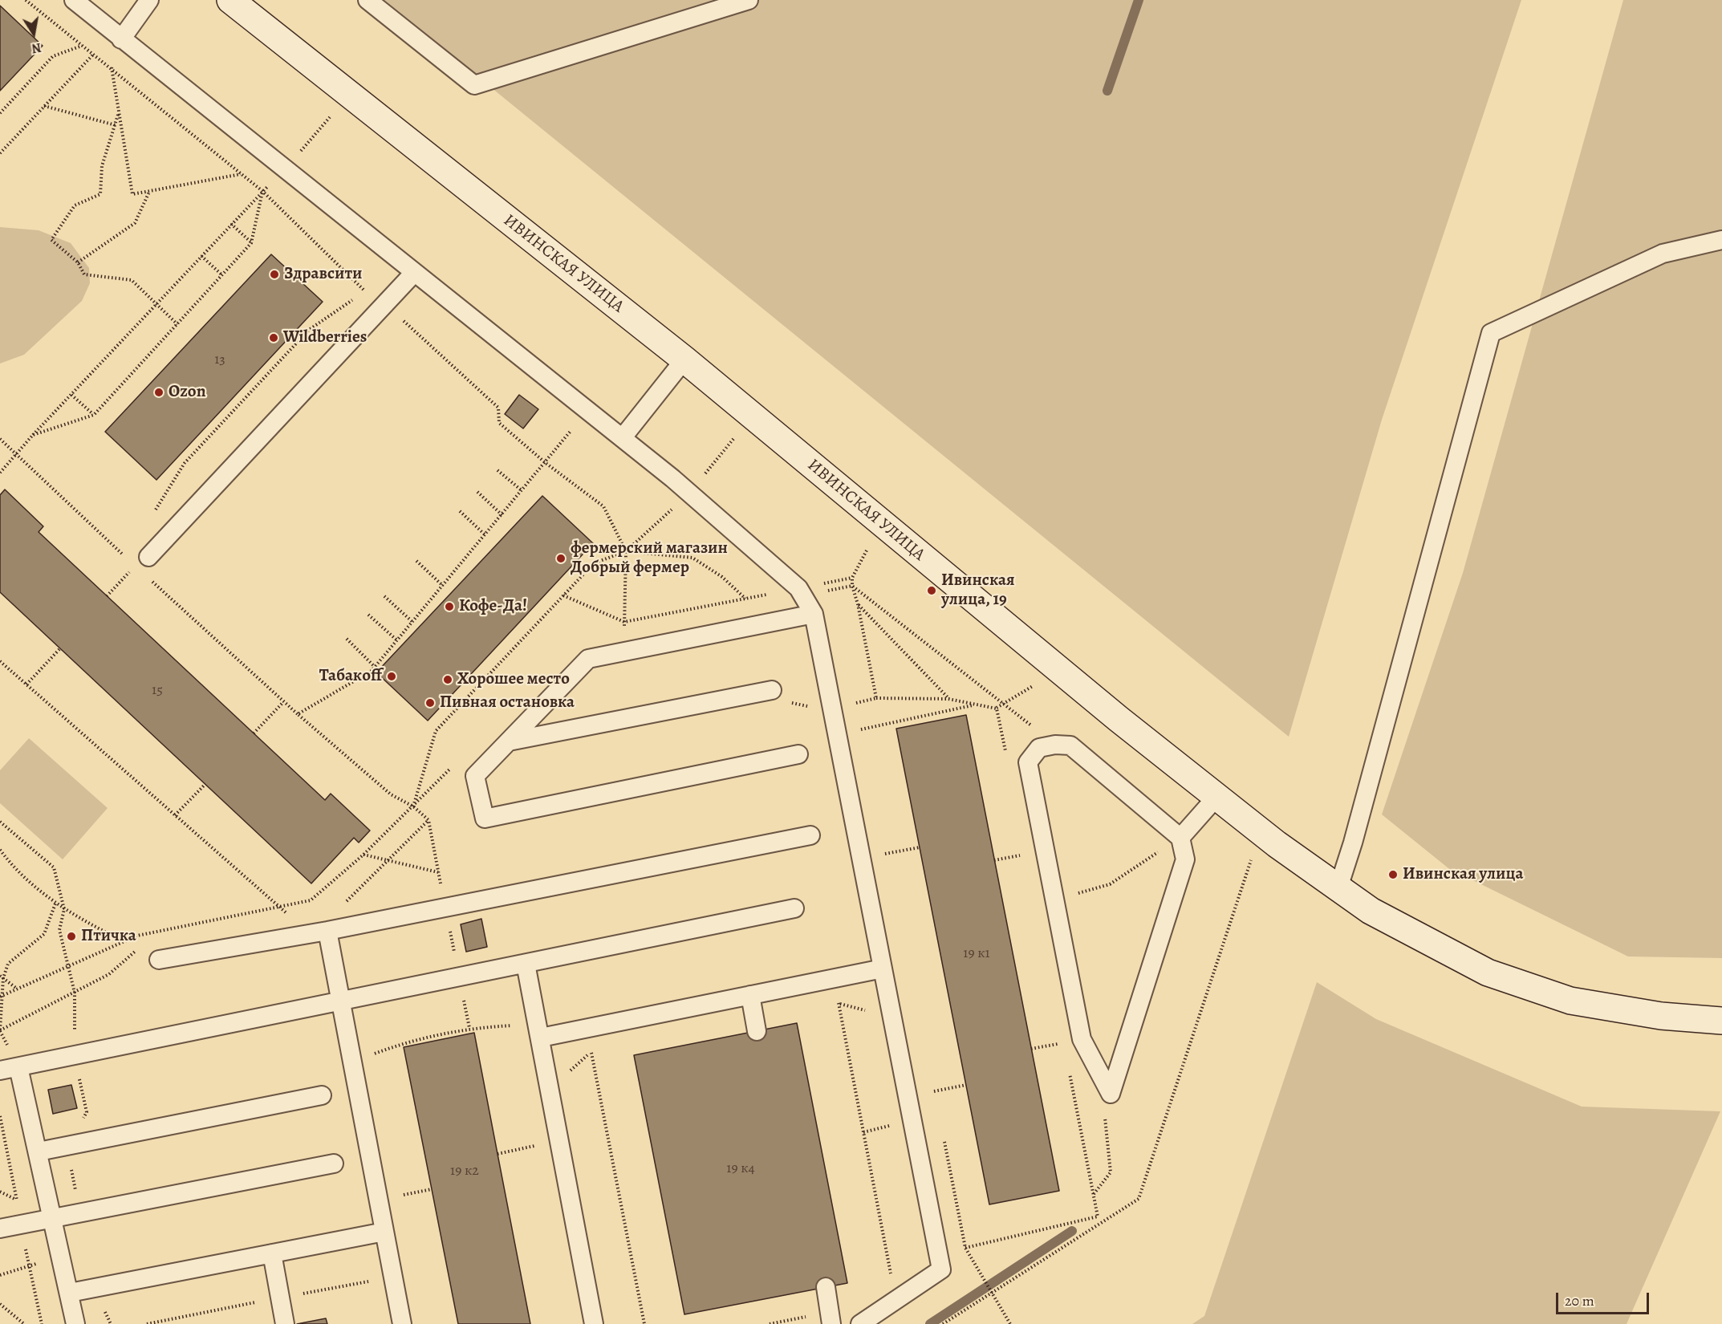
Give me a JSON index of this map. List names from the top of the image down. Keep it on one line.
{"streets":{"street":["ИВИНСКАЯ УЛИЦА"]},"places":["Здравсити","Wildberries","Ozon","фермерский магазин Добрый фермер","Ивинская улица, 19","Кофе-Да!","Табакoff","Хорошее место","Пивная остановка","Ивинская улица","Птичка"],"house_numbers":["13","15","19 к1","19 к4","19 к2"],"scale_bar":"20 m","north":"bottom"}
